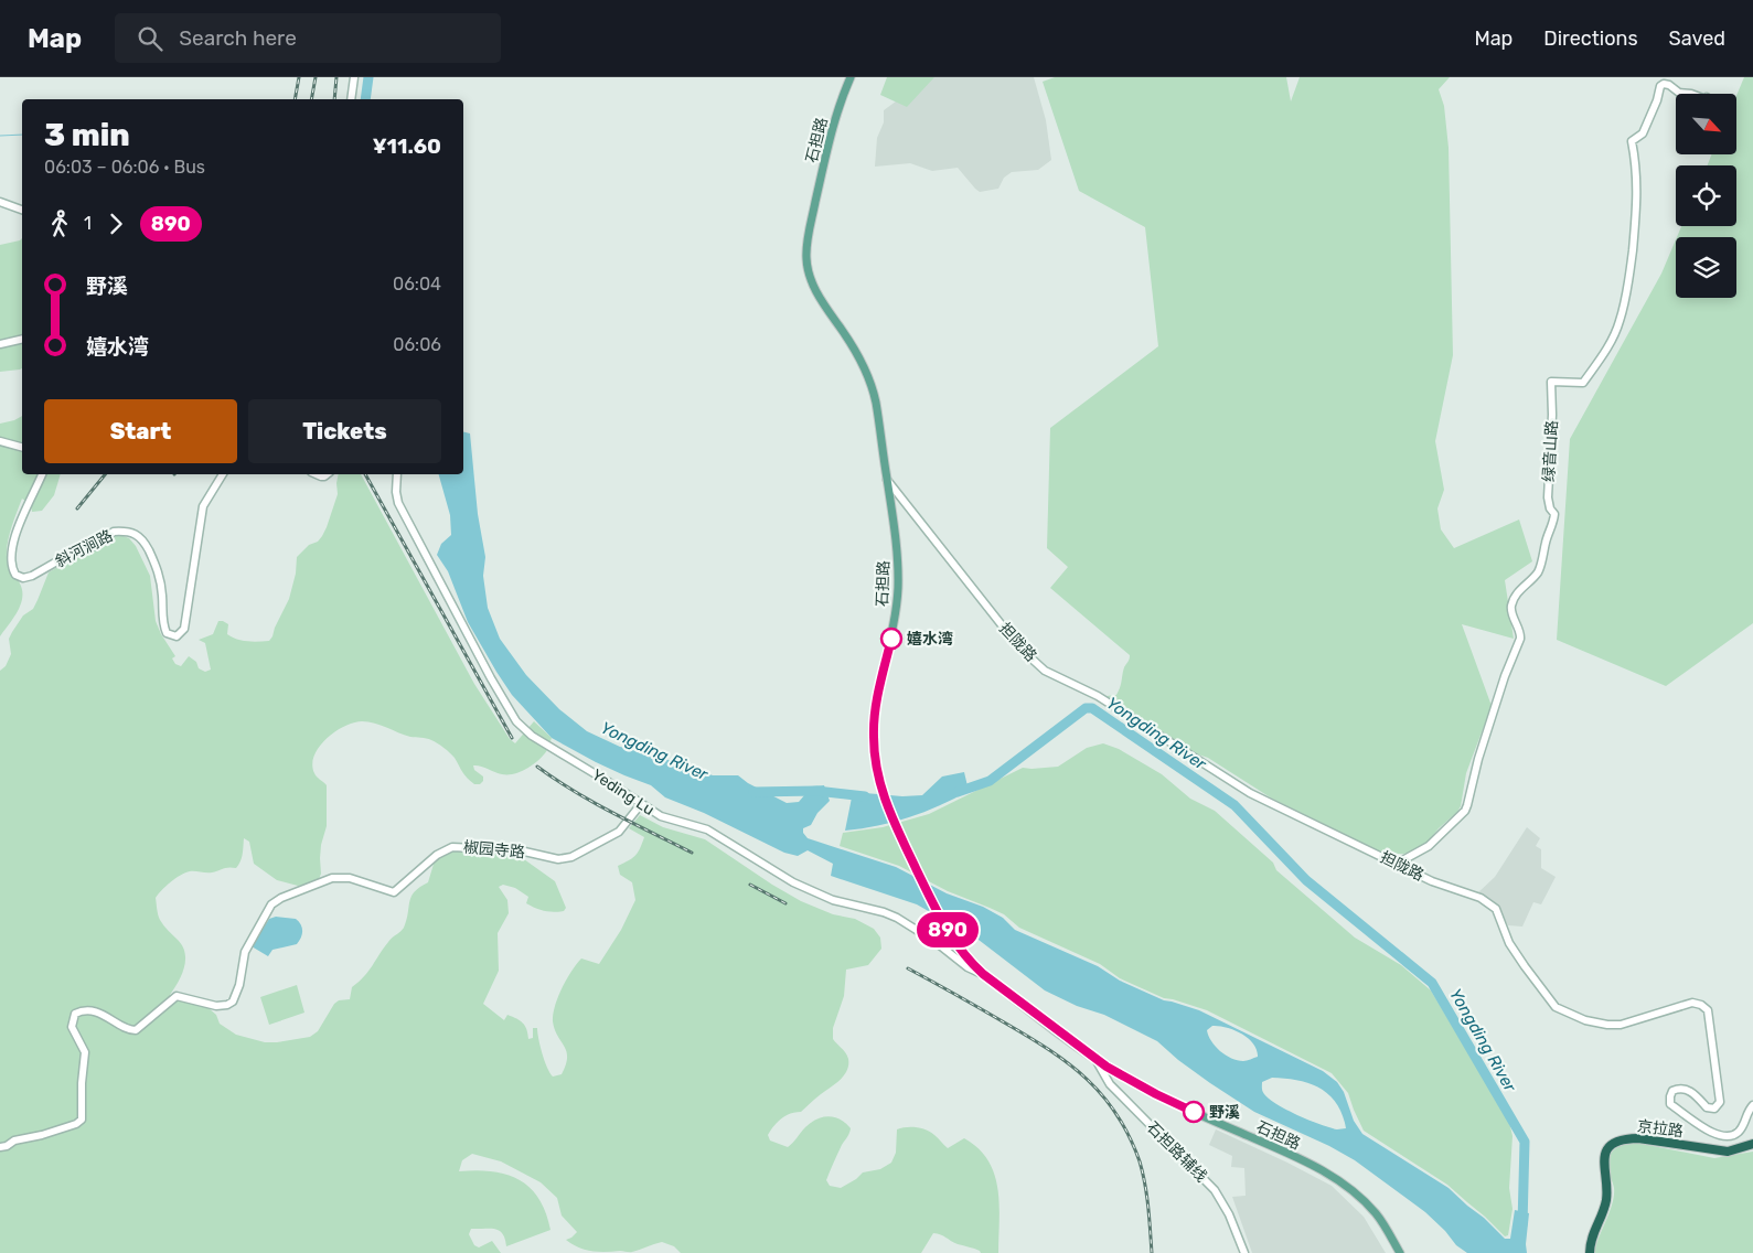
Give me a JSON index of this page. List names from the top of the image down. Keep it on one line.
{"streets":{"highway":["京拉路"],"main road":["石担路"],"street":["绿音山路","斜河涧路","担陇路","Yeding Lu","椒园寺路","石担路辅线"]},"crossings":[["石担路","担陇路"],["石担路","Yeding Lu"],["石担路","石担路辅线"],["绿音山路","担陇路"],["Yeding Lu","椒园寺路"]],"water":["Yongding River"],"places":["嬉水湾","野溪"],"lines":["bus line 890"],"north":"bottom right","page":{"header":"Map","search":"Search here","nav":["Map","Directions","Saved"],"on_map":"890","heading":["3 min","06:03 – 06:06 · Bus","¥11.60"],"legs":["1","890"],"list":[{"name":"野溪","value":"06:04"},{"name":"嬉水湾","value":"06:06"}],"buttons":["Start","Tickets"]}}
